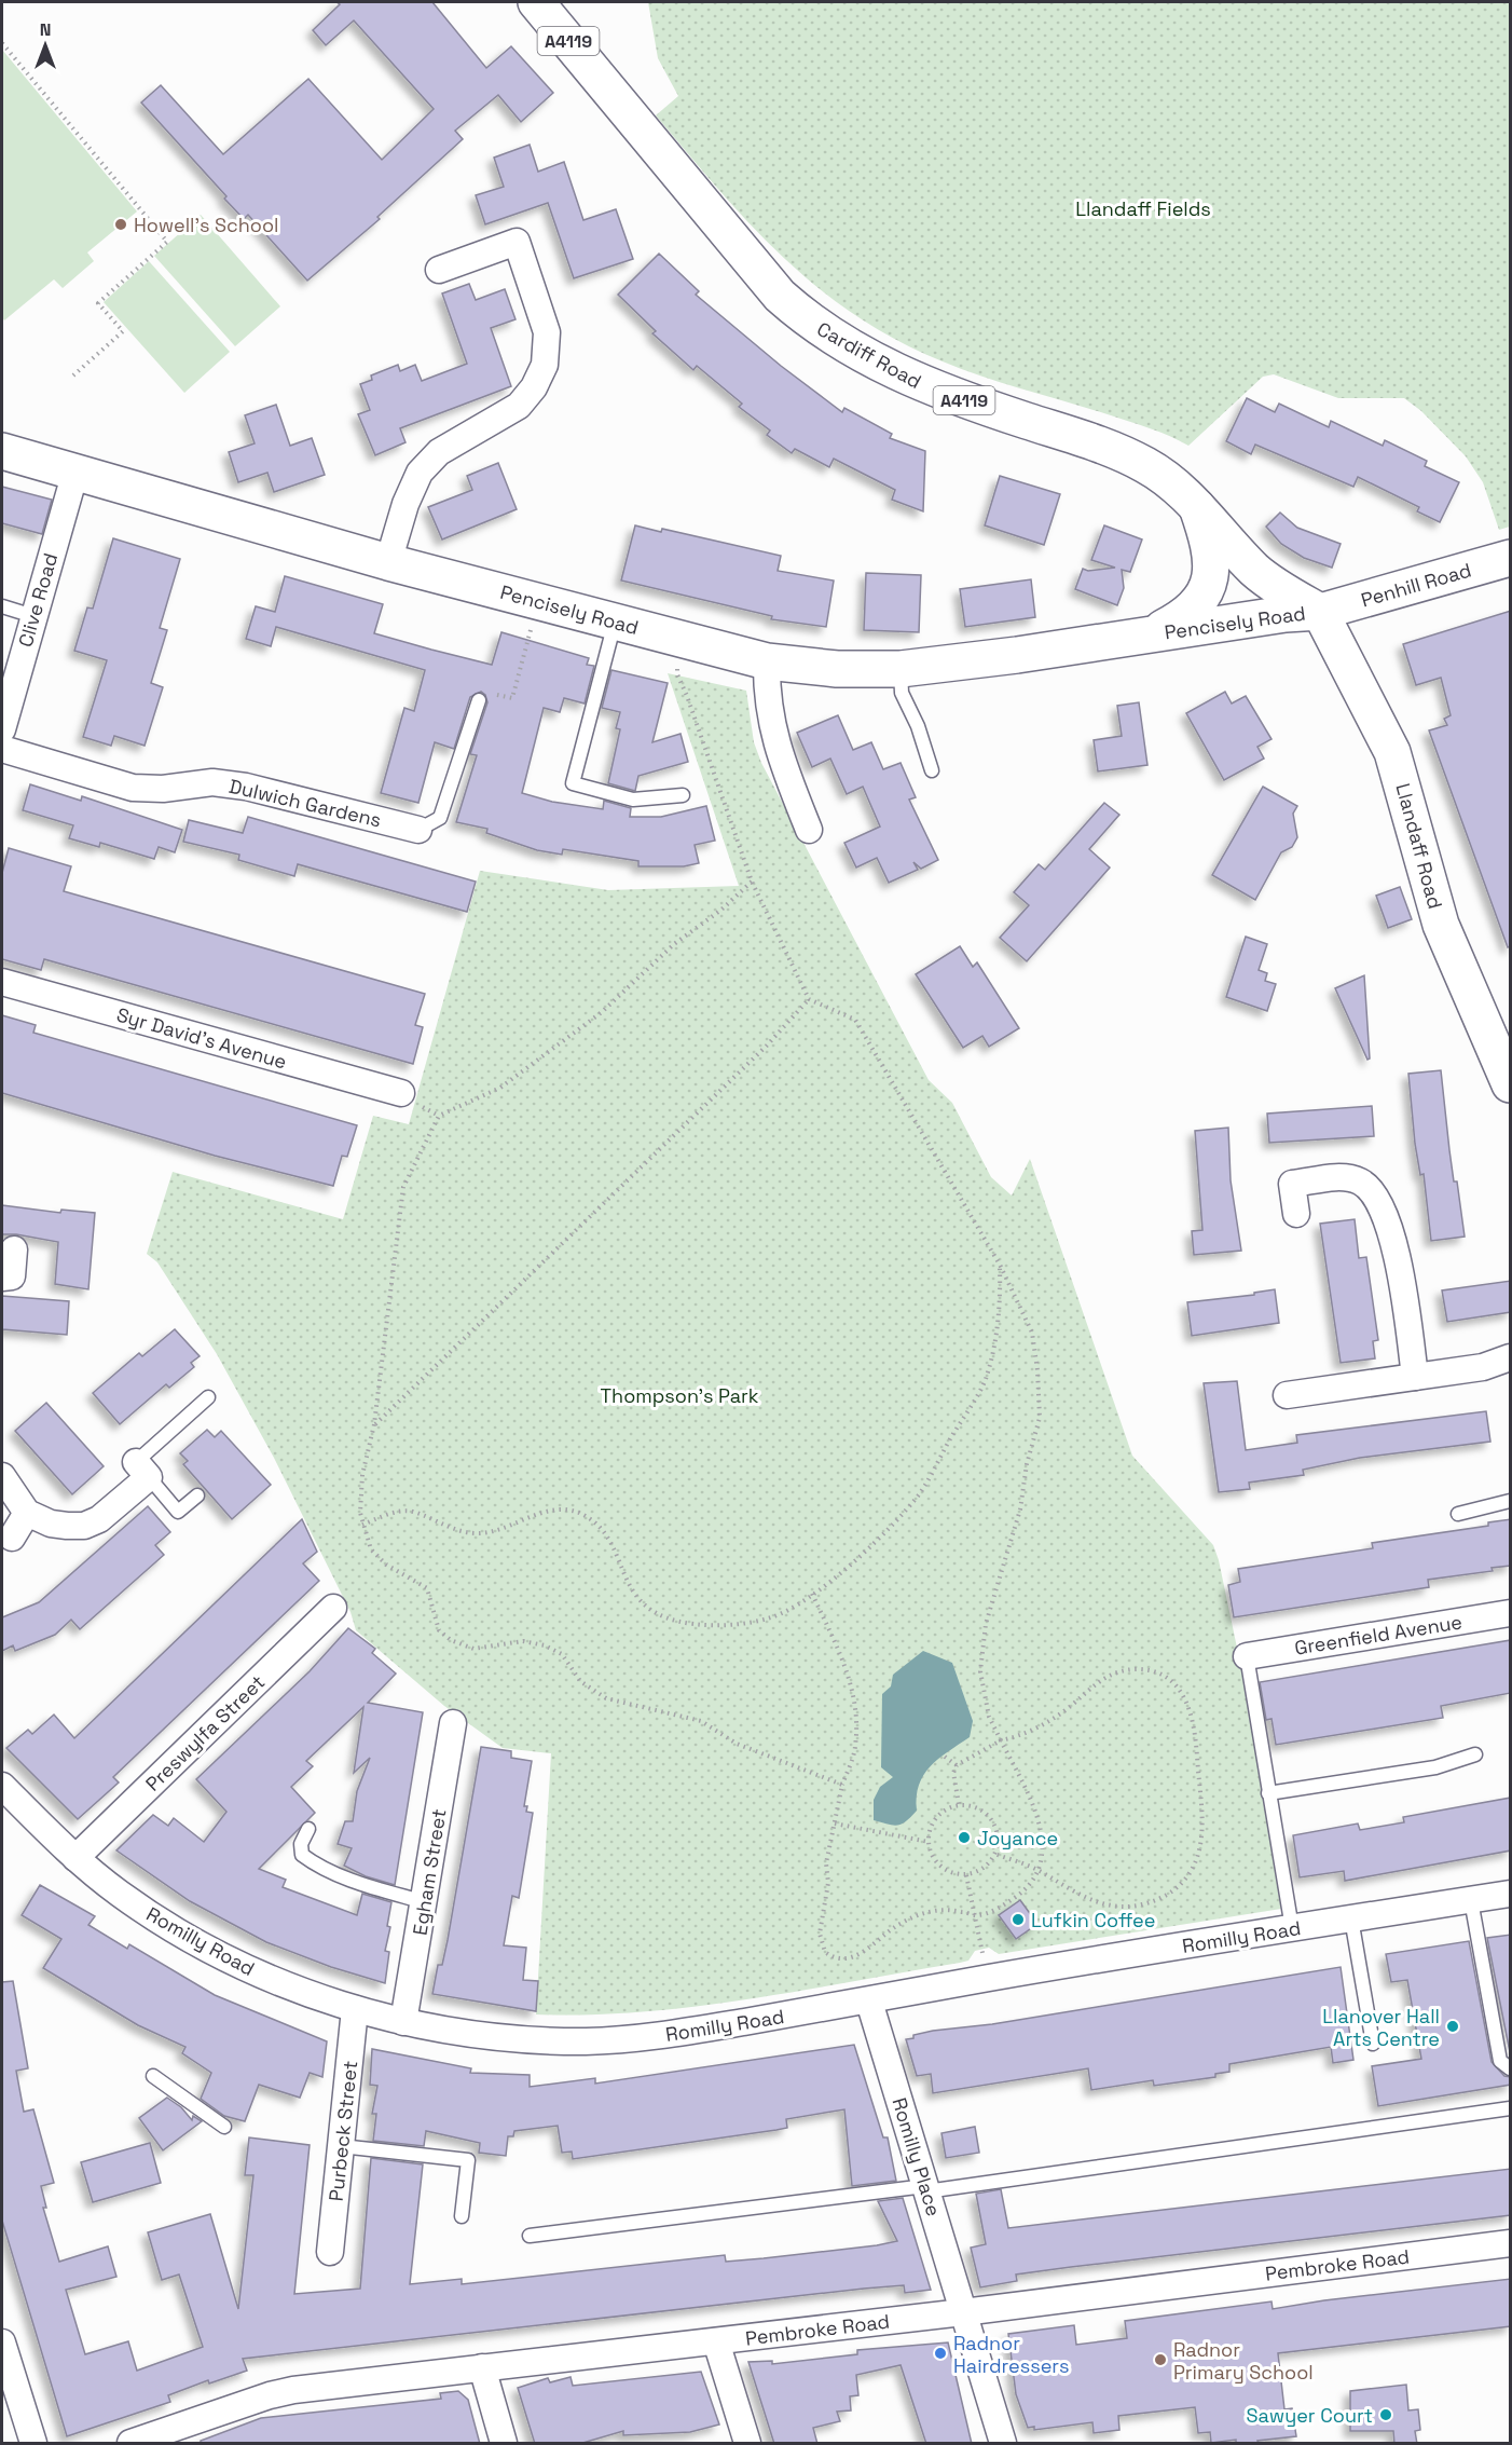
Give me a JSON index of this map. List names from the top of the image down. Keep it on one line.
{"streets":{"main road":["A4119","Cardiff Road","Penhill Road","Pencisely Road","Llandaff Road"],"street":["Clive Road","Dulwich Gardens","Syr David's Avenue","Greenfield Avenue","Preswylfa Street","Egham Street","Romilly Road","Purbeck Street","Romilly Place","Pembroke Road"]},"crossings":[["Cardiff Road","Penhill Road"],["Cardiff Road","Pencisely Road"],["Cardiff Road","Llandaff Road"],["Penhill Road","Pencisely Road"],["Penhill Road","Llandaff Road"],["Clive Road","Pencisely Road"],["Pencisely Road","Llandaff Road"],["Preswylfa Street","Romilly Road"],["Egham Street","Romilly Road"],["Romilly Road","Purbeck Street"],["Romilly Road","Romilly Place"],["Romilly Place","Pembroke Road"]],"parks":["Llandaff Fields","Thompson's Park"],"places":["Howell's School","Joyance","Lufkin Coffee","Llanover Hall Arts Centre","Radnor Hairdressers","Radnor Primary School","Sawyer Court"],"north":"top"}
